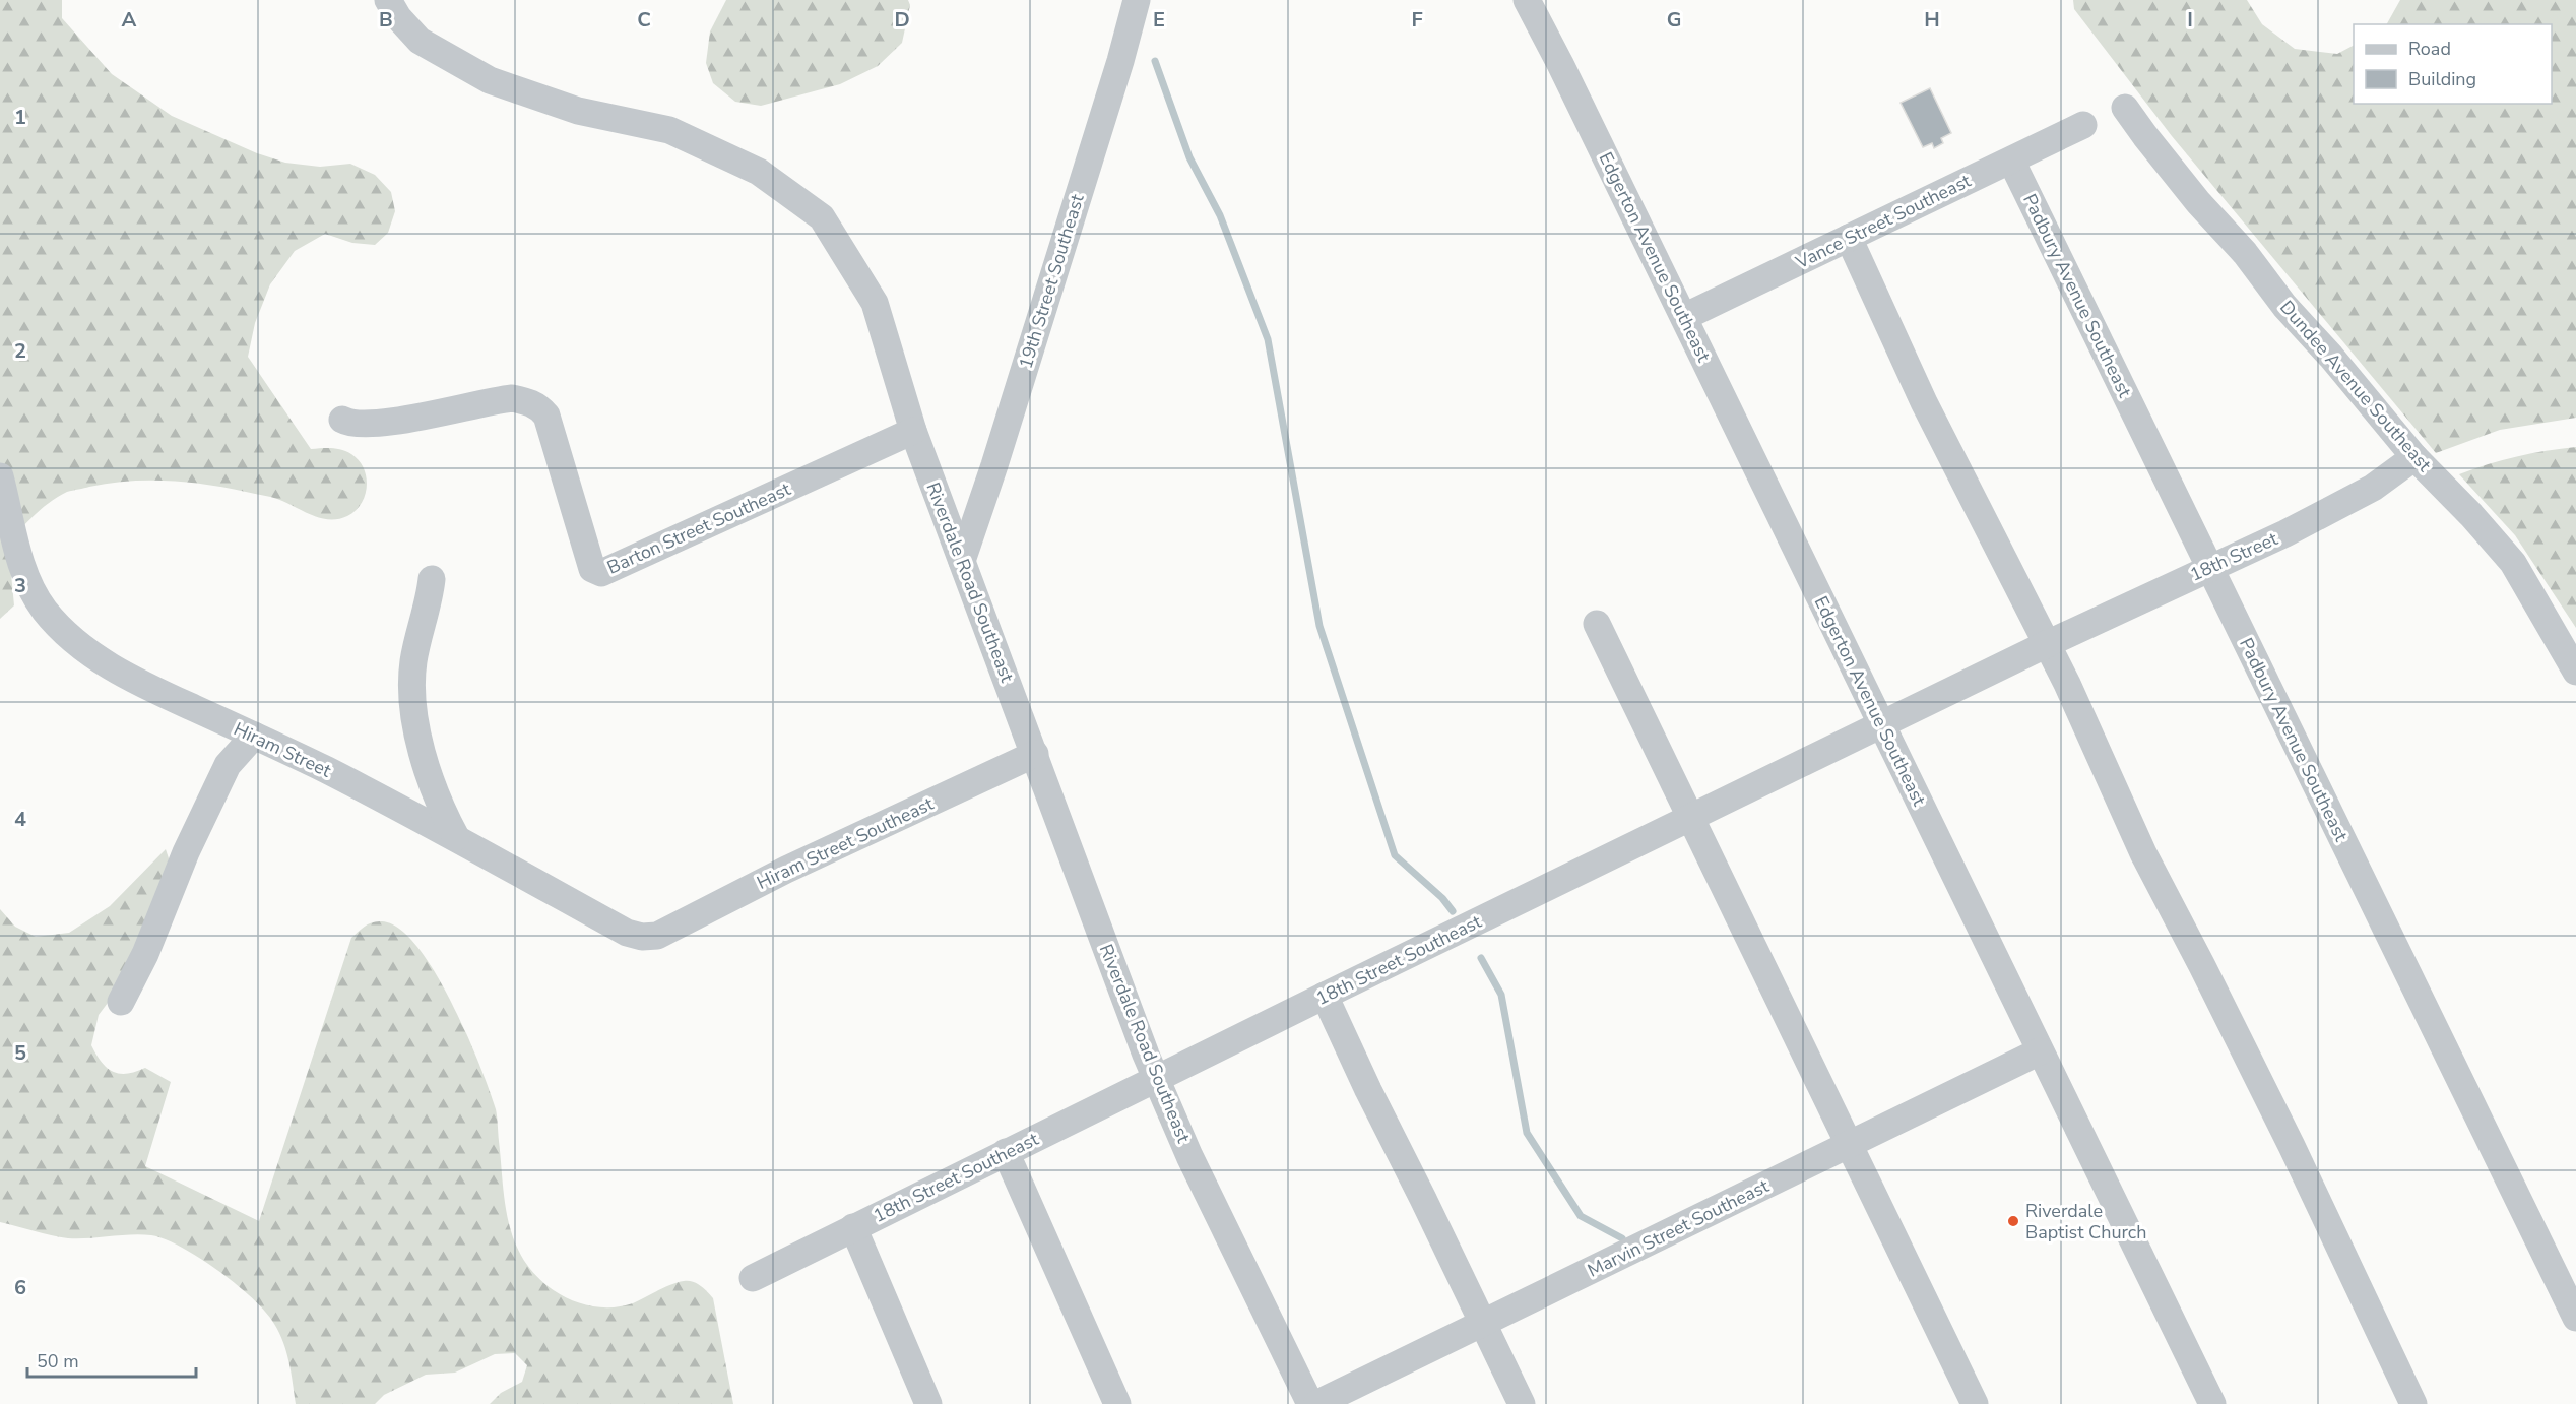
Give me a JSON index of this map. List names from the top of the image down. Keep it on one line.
{"streets":{"street":["Vance Street Southeast","Edgerton Avenue Southeast","19th Street Southeast","Padbury Avenue Southeast","Dundee Avenue Southeast","Barton Street Southeast","18th Street","Riverdale Road Southeast","Hiram Street","Hiram Street Southeast","18th Street Southeast","Marvin Street Southeast"]},"crossings":[["Vance Street Southeast","Edgerton Avenue Southeast"],["Vance Street Southeast","Padbury Avenue Southeast"],["Edgerton Avenue Southeast","18th Street Southeast"],["Edgerton Avenue Southeast","Marvin Street Southeast"],["19th Street Southeast","Riverdale Road Southeast"],["Padbury Avenue Southeast","18th Street"],["Dundee Avenue Southeast","18th Street"],["Barton Street Southeast","Riverdale Road Southeast"],["18th Street","18th Street Southeast"],["Riverdale Road Southeast","Hiram Street Southeast"],["Riverdale Road Southeast","18th Street Southeast"],["Hiram Street","Hiram Street Southeast"]],"places":["Riverdale Baptist Church"],"legend":["Road","Building"],"scale_bar":"50 m","grid":{"columns":["A","B","C","D","E","F","G","H","I"],"rows":["1","2","3","4","5","6"]}}
